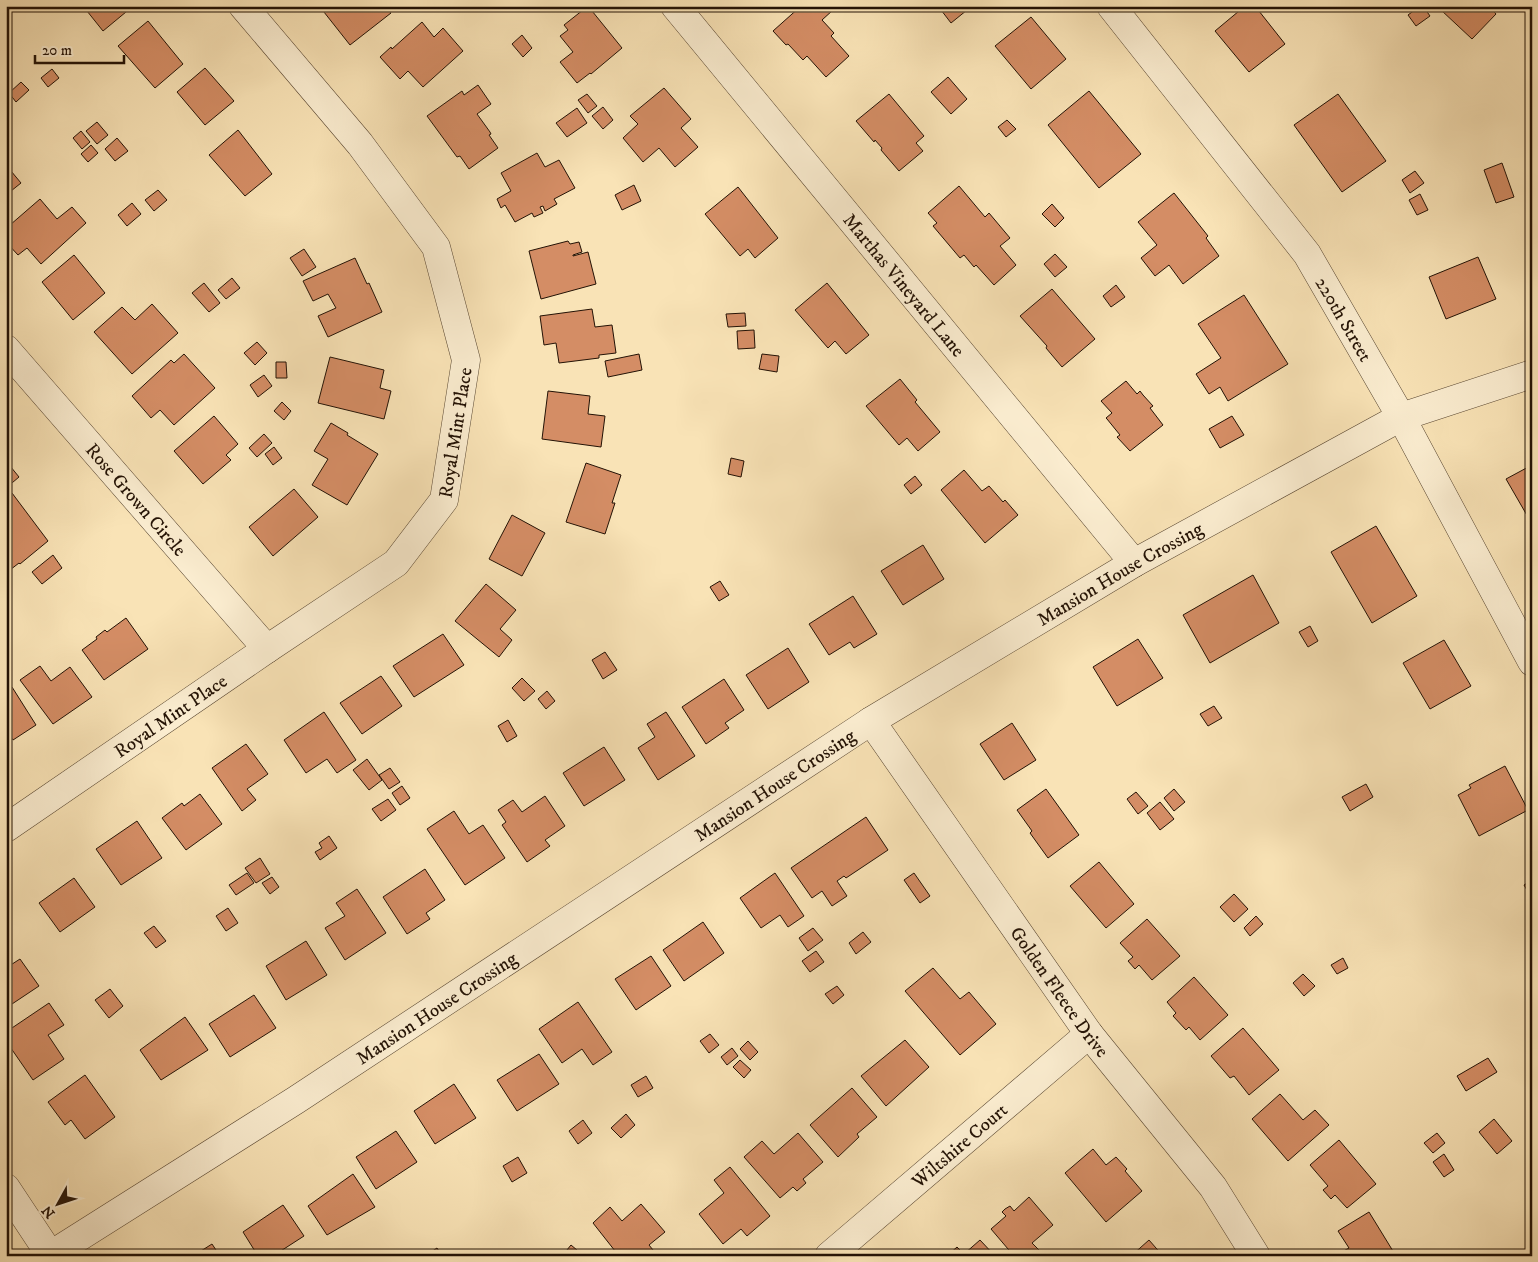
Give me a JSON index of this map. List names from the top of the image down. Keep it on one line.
{"streets":{"street":["Marthas Vineyard Lane","220th Street","Royal Mint Place","Rose Grown Circle","Mansion House Crossing","Golden Fleece Drive","Wiltshire Court"]},"crossings":[["Marthas Vineyard Lane","Mansion House Crossing"],["220th Street","Mansion House Crossing"],["Royal Mint Place","Rose Grown Circle"],["Mansion House Crossing","Golden Fleece Drive"],["Golden Fleece Drive","Wiltshire Court"]],"scale_bar":"20 m","north":"bottom left"}
